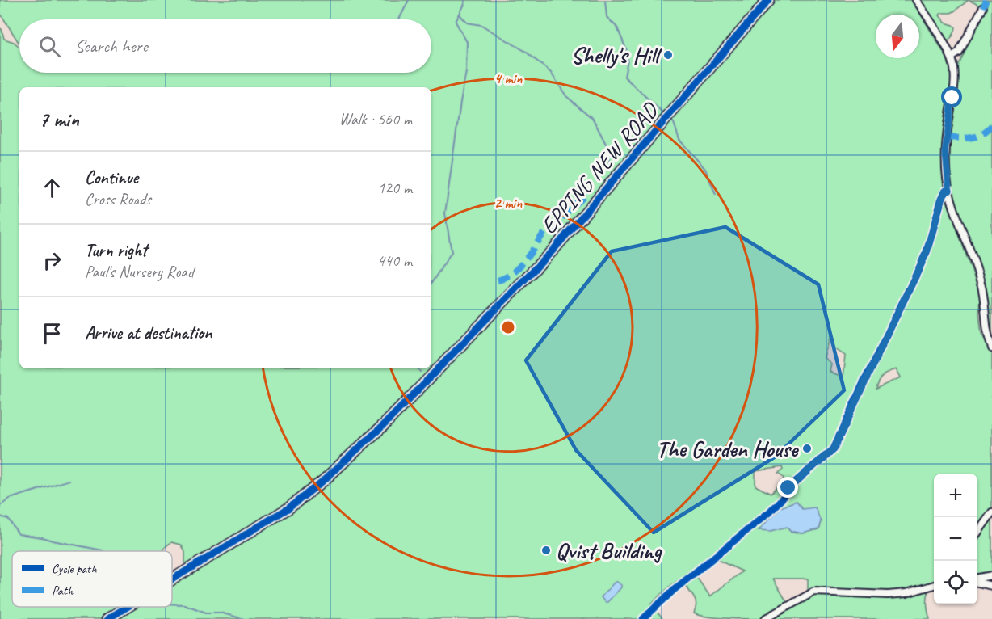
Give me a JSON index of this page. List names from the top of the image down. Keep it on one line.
{"streets":{"main road":["EPPING NEW ROAD"]},"places":["Shelly's Hill","The Garden House","Qvist Building"],"legend":["Cycle path","Path"],"north":"bottom","page":{"search":"Search here","heading":["7 min","Walk · 560 m"],"list":[["Continue","Cross Roads","120 m"],["Turn right","Paul's Nursery Road","440 m"],"Arrive at destination"],"map_buttons":["+","−"]},"rings":["4 min","2 min"]}
